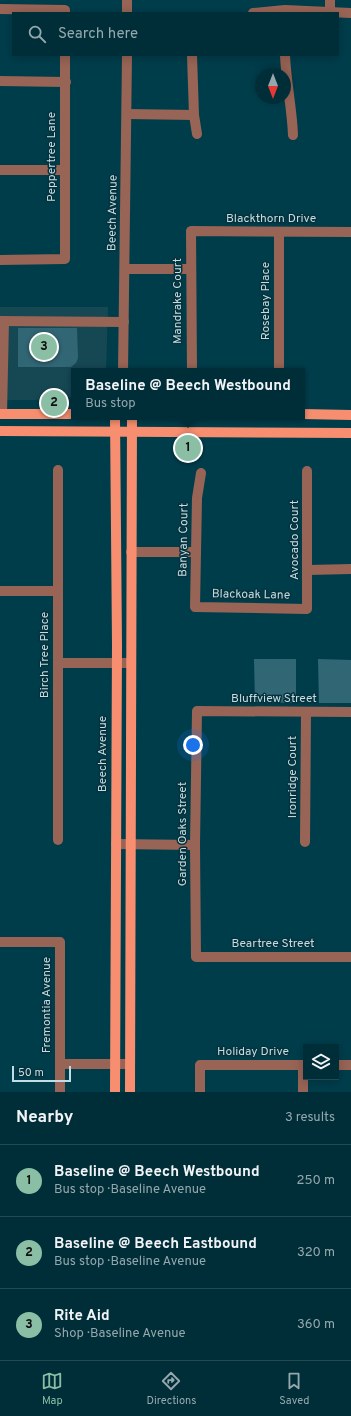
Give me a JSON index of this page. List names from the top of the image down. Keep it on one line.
{"streets":{"main road":["Beech Avenue"],"street":["Peppertree Lane","Blackthorn Drive","Mandrake Court","Rosebay Place","Banyan Court","Avocado Court","Blackoak Lane","Birch Tree Place","Bluffview Street","Ironridge Court","Garden Oaks Street","Beartree Street","Fremontia Avenue","Holiday Drive"]},"crossings":[["Blackthorn Drive","Mandrake Court"],["Blackthorn Drive","Rosebay Place"],["Banyan Court","Blackoak Lane"],["Avocado Court","Blackoak Lane"],["Bluffview Street","Ironridge Court"],["Bluffview Street","Garden Oaks Street"],["Garden Oaks Street","Beartree Street"]],"scale_bar":"50 m","north":"bottom","page":{"search":"Search here","pins":["3","2","1"],"popup":["Baseline @ Beech Westbound","Bus stop"],"scale":"50 m","heading":["Nearby","3 results"],"list":[{"mark":"1","name":"Baseline @ Beech Westbound","note":"Bus stop · Baseline Avenue","value":"250 m"},{"mark":"2","name":"Baseline @ Beech Eastbound","note":"Bus stop · Baseline Avenue","value":"320 m"},{"mark":"3","name":"Rite Aid","note":"Shop · Baseline Avenue","value":"360 m"}],"nav":["Map","Directions","Saved"]}}
